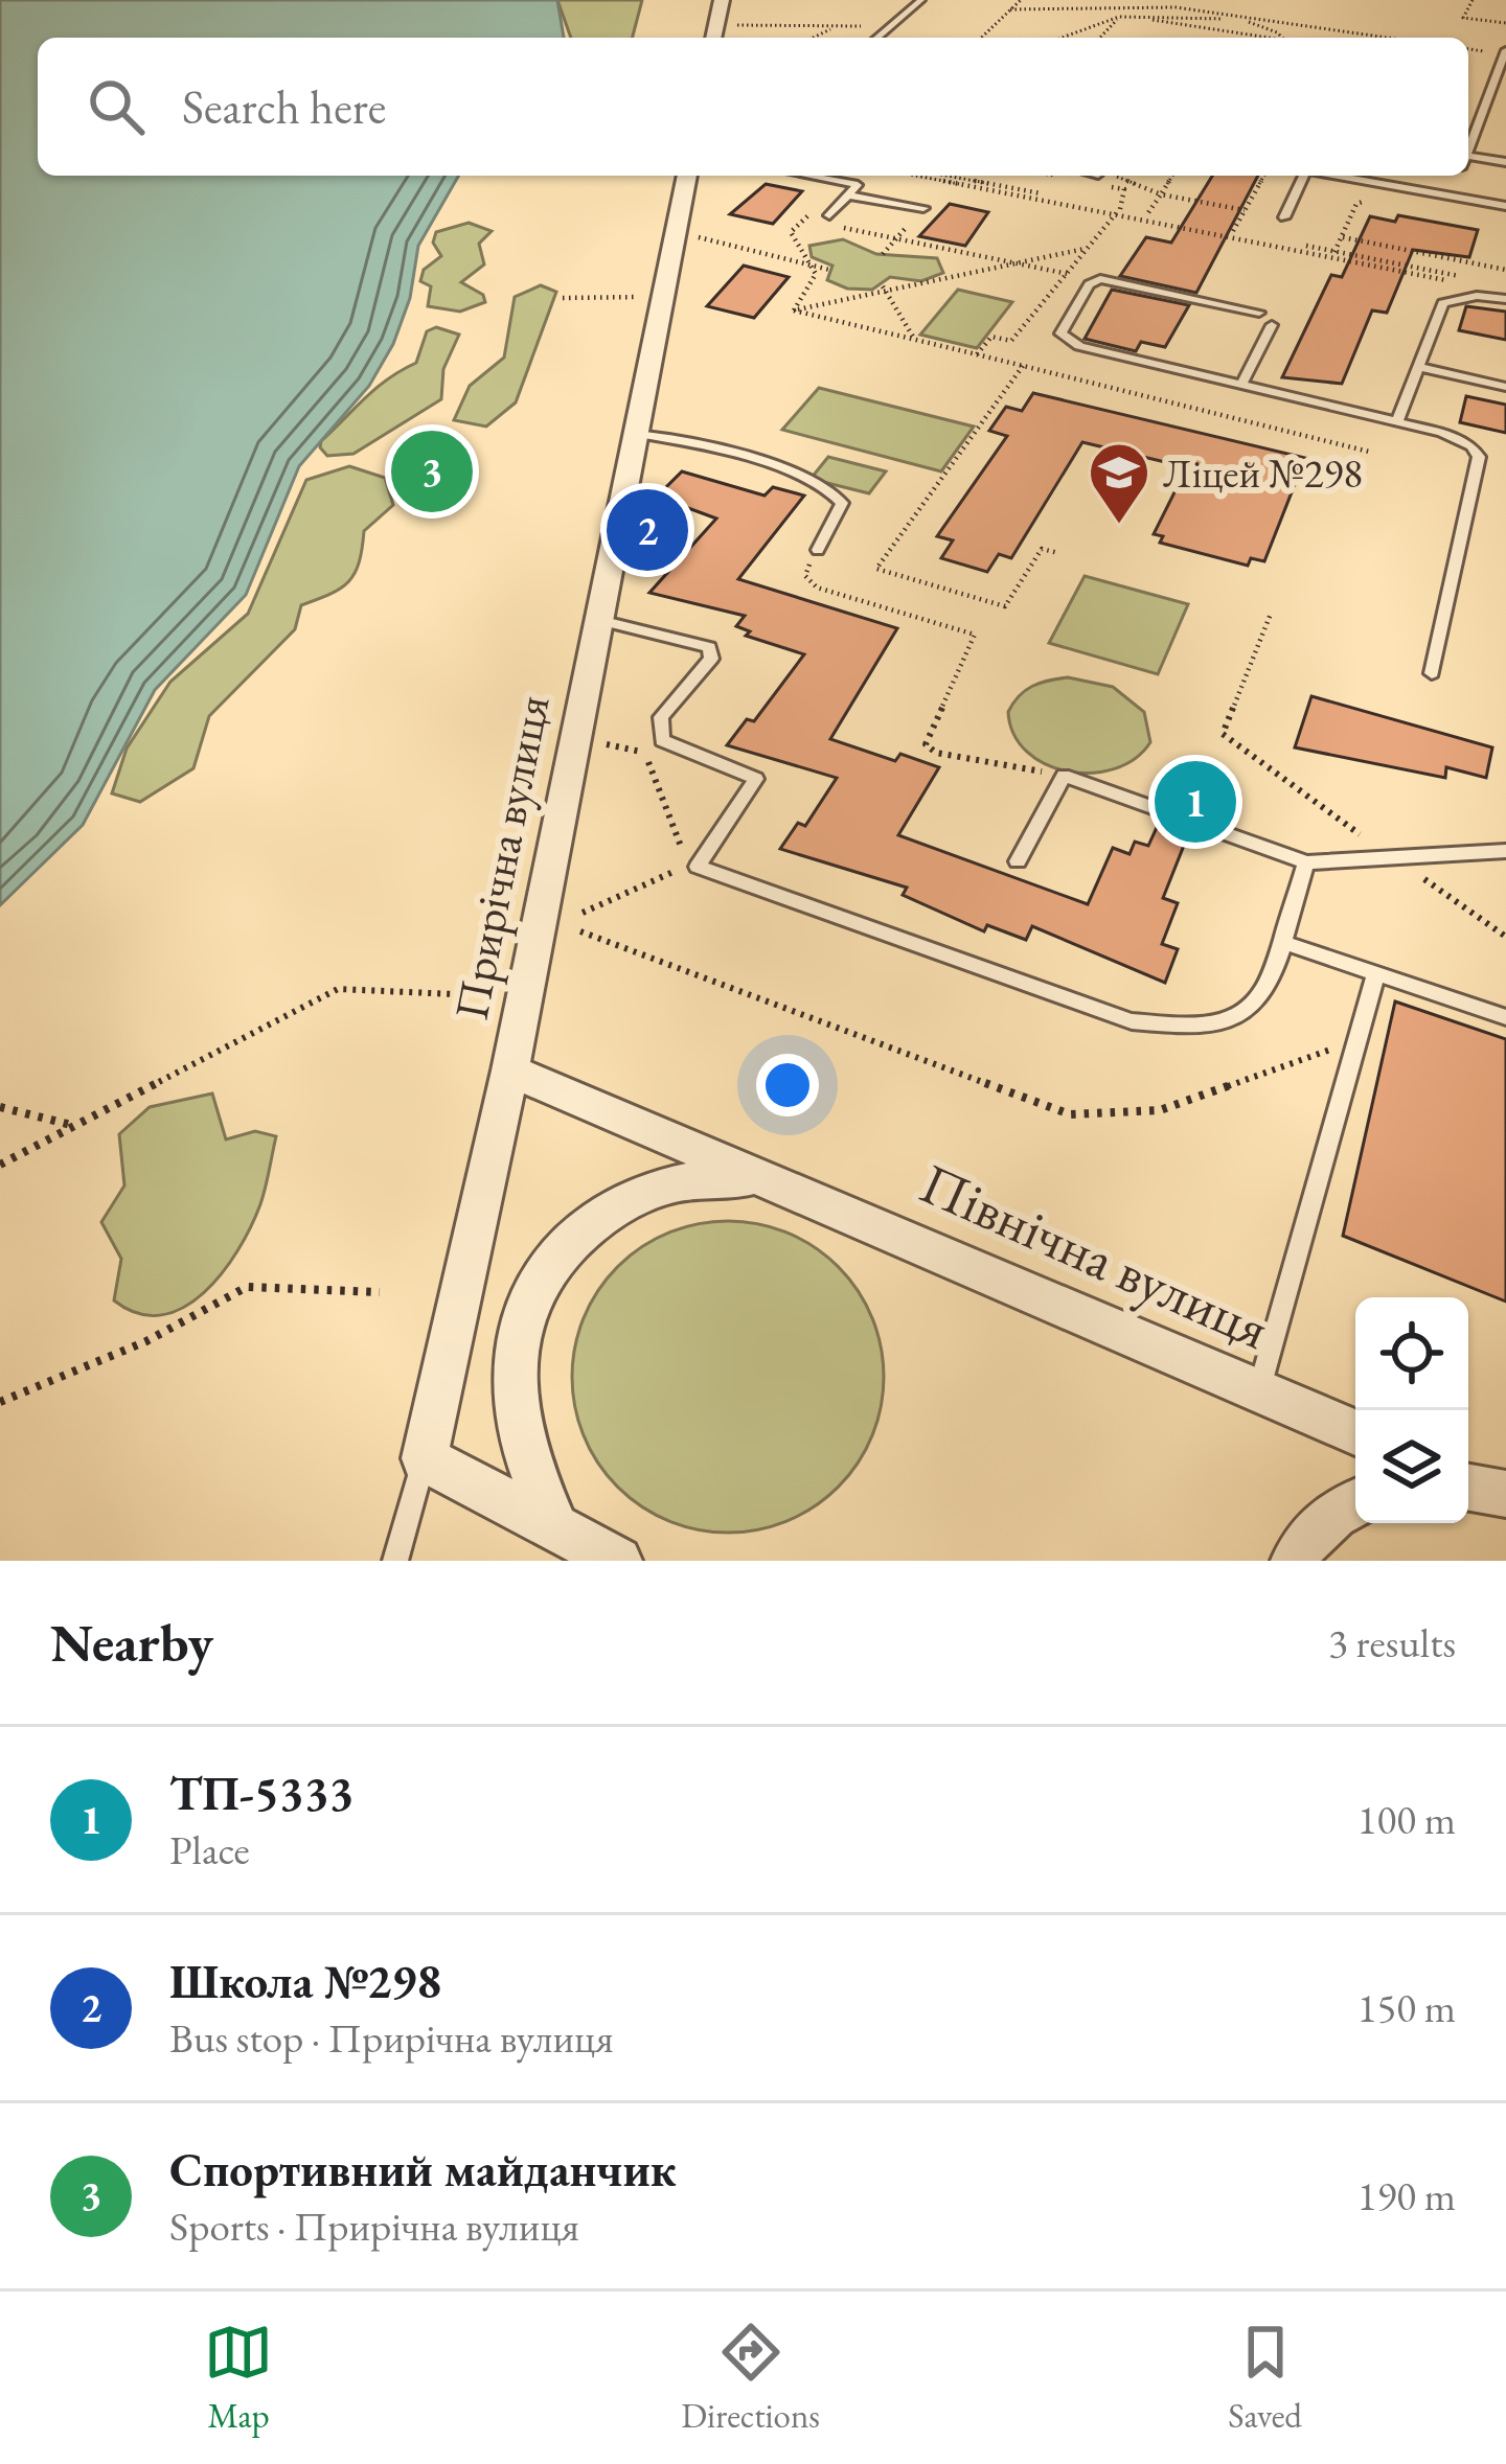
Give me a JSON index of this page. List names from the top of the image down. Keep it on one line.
{"streets":{"street":["Прирічна вулиця","Північна вулиця"]},"crossings":[["Прирічна вулиця","Північна вулиця"]],"places":{"school or university":["Ліцей №298"]},"page":{"search":"Search here","pins":["3","2","1"],"heading":["Nearby","3 results"],"list":[{"mark":"1","name":"ТП-5333","note":"Place","value":"100 m"},{"mark":"2","name":"Школа №298","note":"Bus stop · Прирічна вулиця","value":"150 m"},{"mark":"3","name":"Спортивний майданчик","note":"Sports · Прирічна вулиця","value":"190 m"}],"nav":["Map","Directions","Saved"]}}
